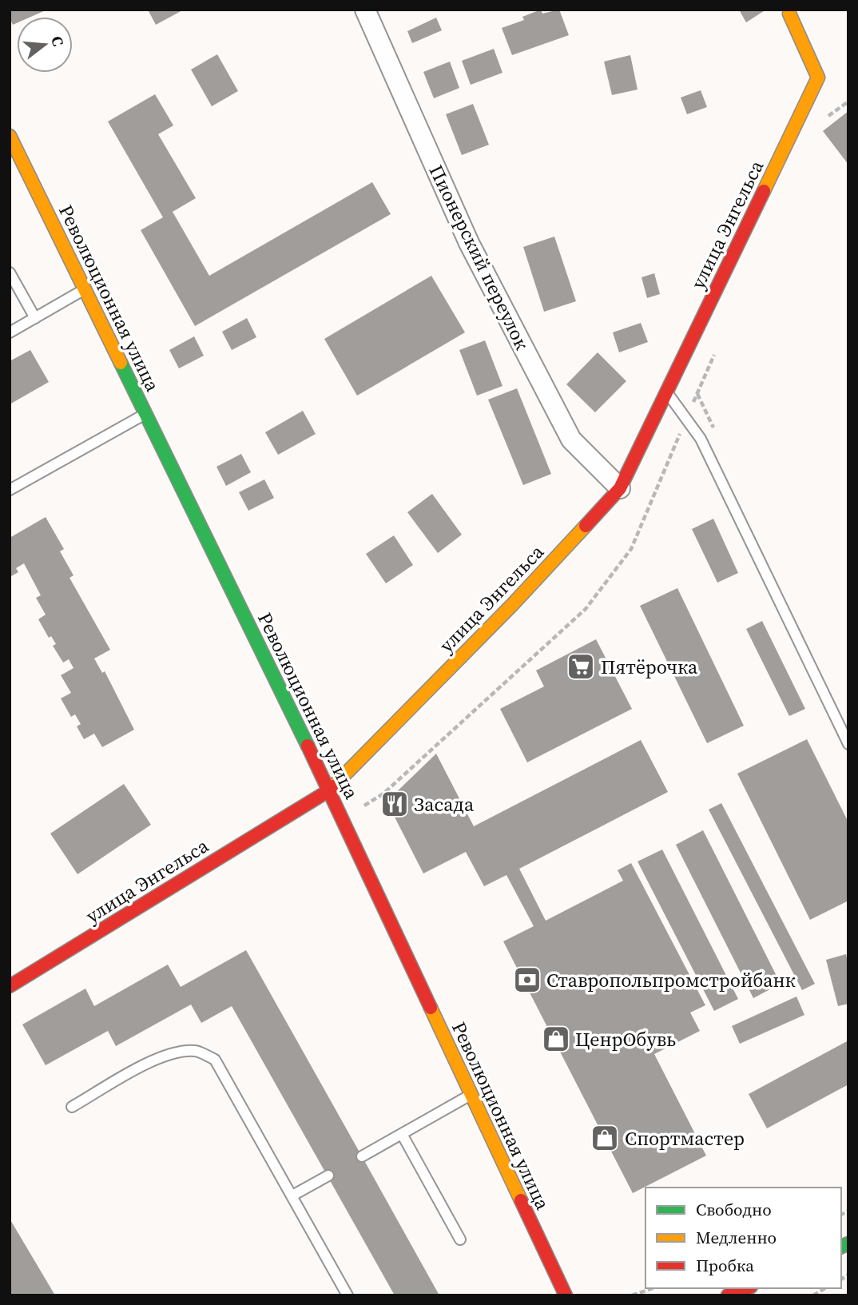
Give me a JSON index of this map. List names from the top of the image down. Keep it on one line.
{"streets":{"street":["улица Энгельса","Пионерский переулок","Революционная улица"]},"crossings":[["улица Энгельса","Пионерский переулок"],["улица Энгельса","Революционная улица"]],"places":{"supermarket":["Пятёрочка"],"restaurant":["Засада"],"bank":["Ставропольпромстройбанк"],"shop":["ЦенрОбувь","Спортмастер"]},"legend":["Свободно","Медленно","Пробка"],"north":"right"}
